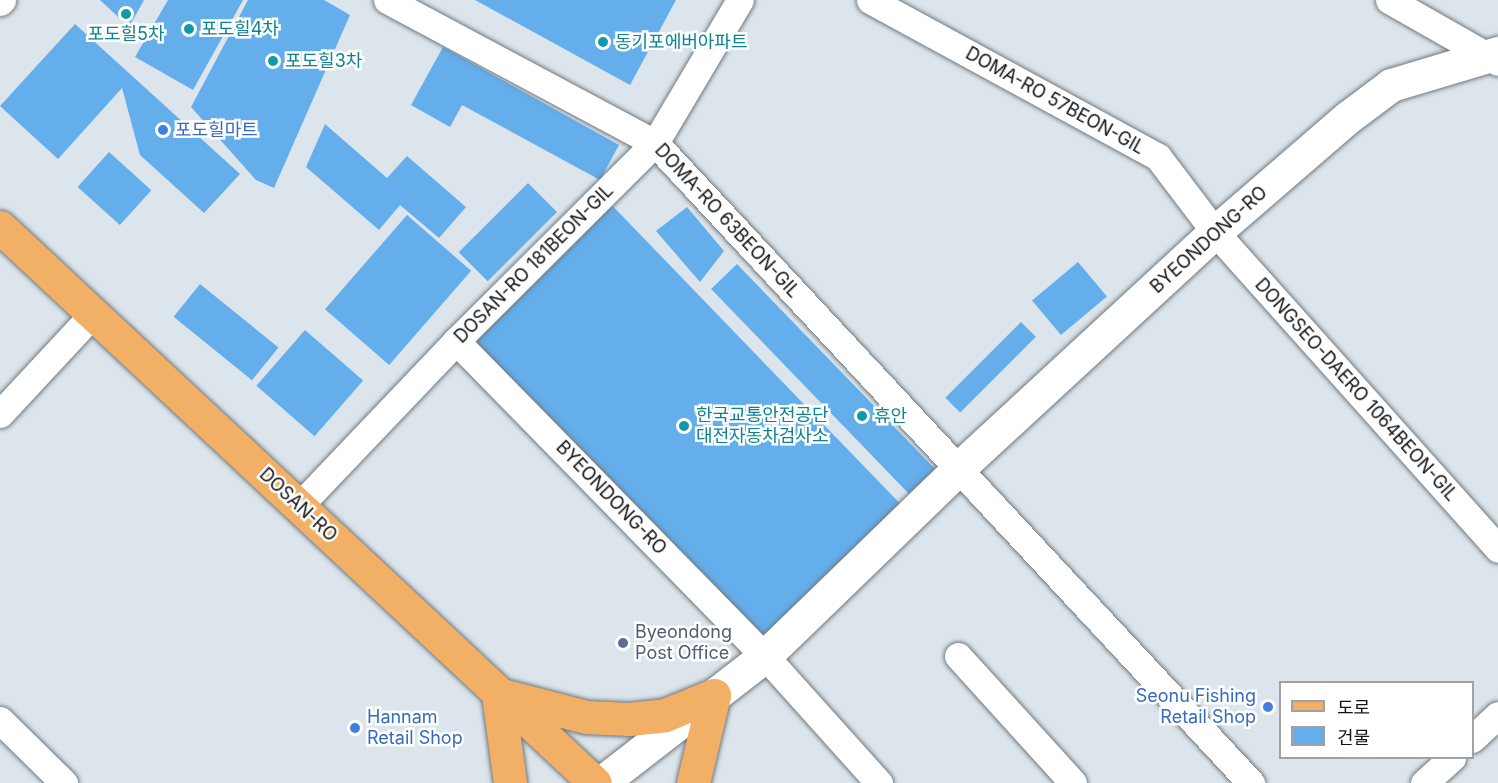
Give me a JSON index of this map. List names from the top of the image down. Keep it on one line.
{"streets":{"main road":["DOSAN-RO"],"street":["DOMA-RO 57BEON-GIL","DOMA-RO 63BEON-GIL","BYEONDONG-RO","DOSAN-RO 181BEON-GIL","DONGSEO-DAERO 1064BEON-GIL"]},"crossings":[["DOMA-RO 57BEON-GIL","BYEONDONG-RO"],["DOMA-RO 57BEON-GIL","DONGSEO-DAERO 1064BEON-GIL"],["DOMA-RO 63BEON-GIL","BYEONDONG-RO"],["DOMA-RO 63BEON-GIL","DOSAN-RO 181BEON-GIL"],["BYEONDONG-RO","DOSAN-RO 181BEON-GIL"],["BYEONDONG-RO","DONGSEO-DAERO 1064BEON-GIL"],["DOSAN-RO 181BEON-GIL","DOSAN-RO"]],"places":["포도힐5차","포도힐4차","동기포에버아파트","포도힐3차","포도힐마트","휴안","한국교통안전공단 대전자동차검사소","Byeondong Post Office","Seonu Fishing Retail Shop","Hannam Retail Shop"],"legend":["도로","건물"]}
